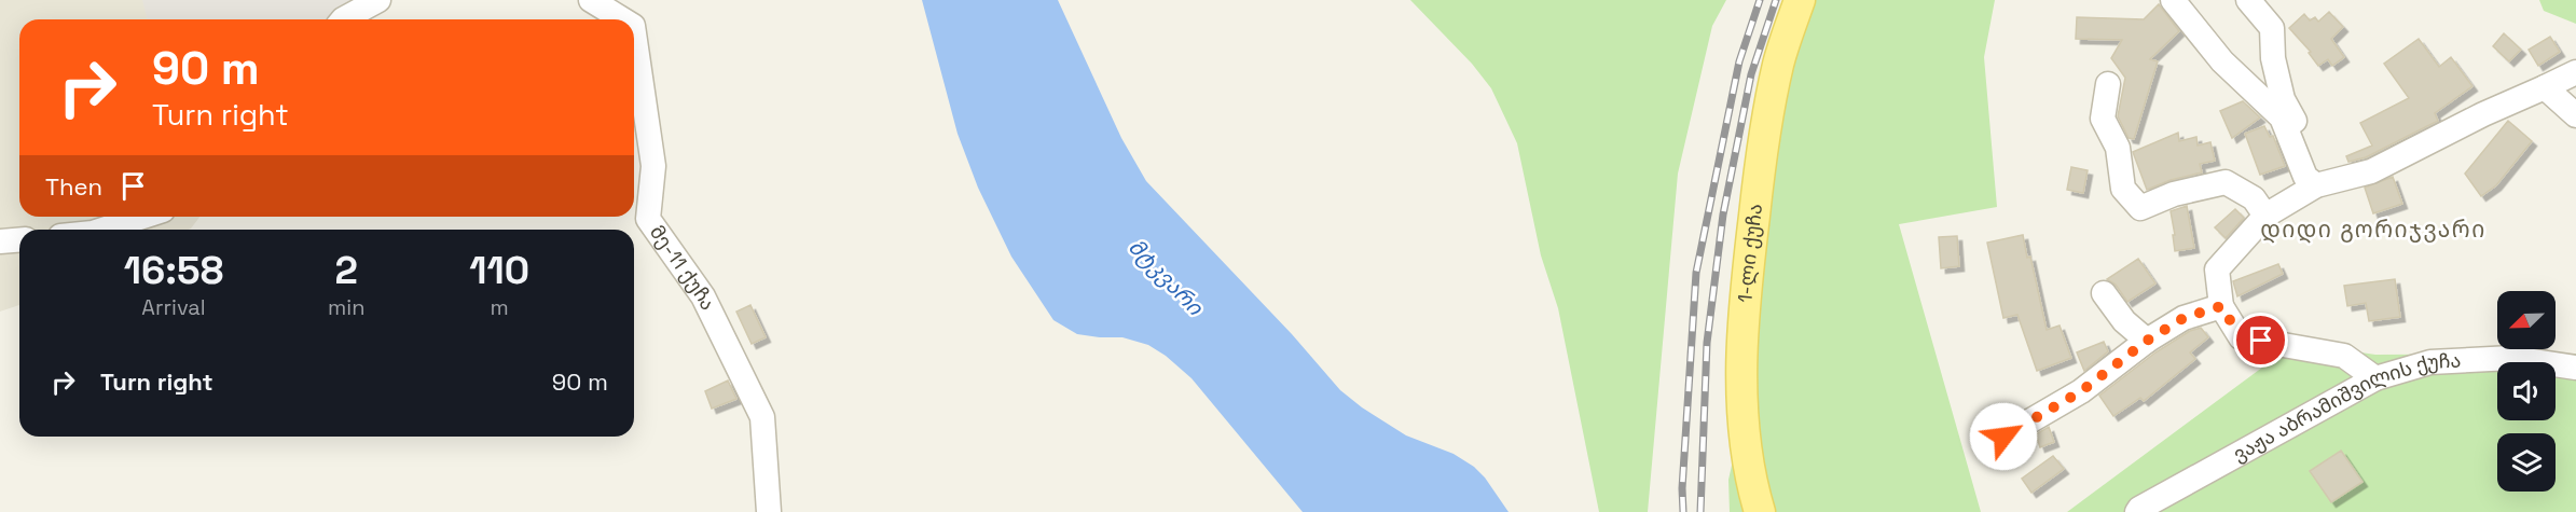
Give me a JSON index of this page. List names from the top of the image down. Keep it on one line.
{"streets":{"main road":["1-ლი ქუჩა"],"street":["მე-11 ქუჩა","ვაჟა აბრამიშვილის ქუჩა"]},"districts":["დიდი გორიჯვარი"],"water":["მტკვარი"],"north":"bottom left","page":{"turn":["90 m","Turn right"],"then":"Then","eta":["16:58","Arrival","2","min","110","m"],"list":[{"name":"Turn right","value":"90 m"}]}}
